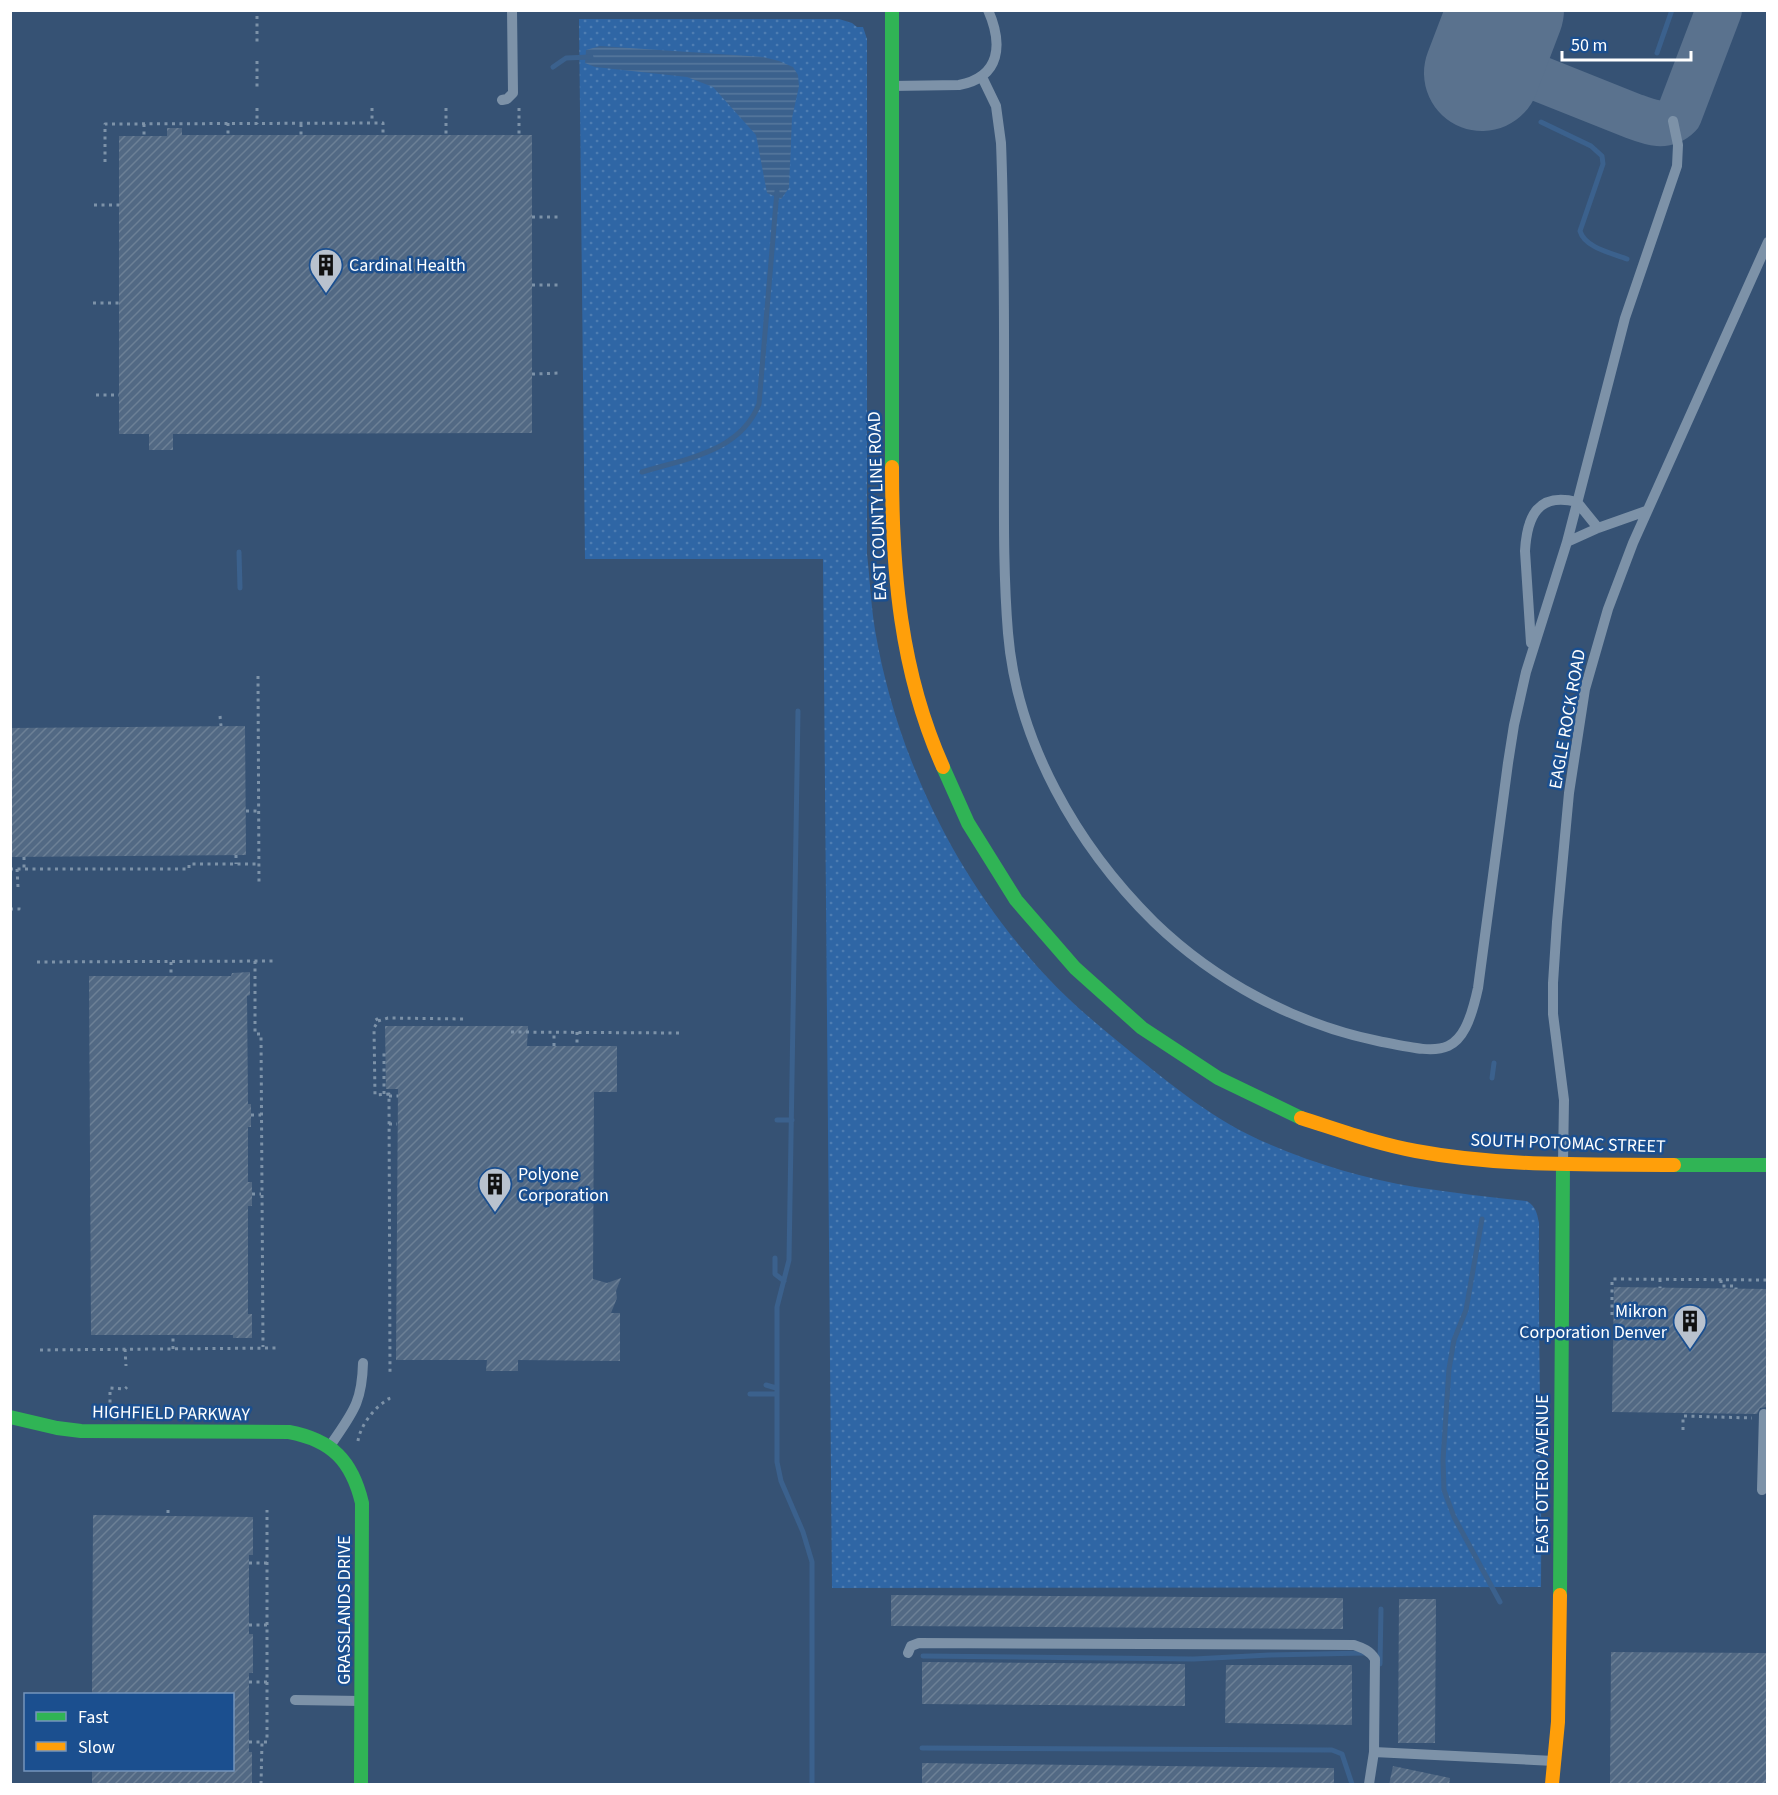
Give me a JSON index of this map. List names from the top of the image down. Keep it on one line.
{"streets":{"main road":["EAST COUNTY LINE ROAD","SOUTH POTOMAC STREET","HIGHFIELD PARKWAY","EAST OTERO AVENUE","GRASSLANDS DRIVE"],"lane":["EAGLE ROCK ROAD"]},"crossings":[["EAST COUNTY LINE ROAD","SOUTH POTOMAC STREET"],["EAGLE ROCK ROAD","SOUTH POTOMAC STREET"],["EAGLE ROCK ROAD","EAST OTERO AVENUE"],["SOUTH POTOMAC STREET","EAST OTERO AVENUE"],["HIGHFIELD PARKWAY","GRASSLANDS DRIVE"]],"places":{"building":["Cardinal Health","Polyone Corporation","Mikron Corporation Denver"]},"legend":["Fast","Slow"],"scale_bar":"50 m"}
